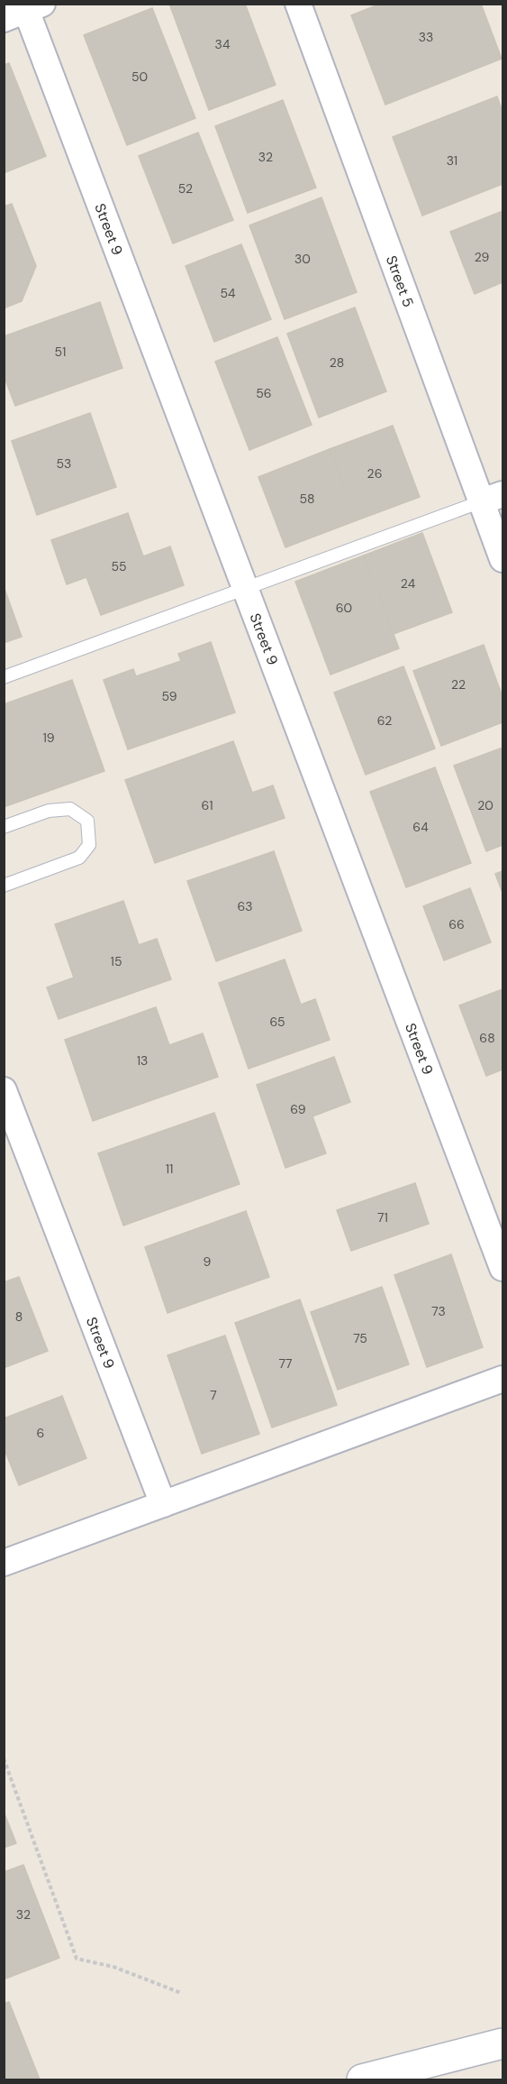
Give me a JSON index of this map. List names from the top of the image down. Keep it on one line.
{"streets":{"street":["Street 9","Street 5"]},"house_numbers":["33","34","50","32","31","52","29","30","54","51","28","56","53","26","58","55","24","60","22","59","62","19","61","20","64","63","66","15","65","68","13","69","11","71","9","73","8","75","77","7","6","32"]}
